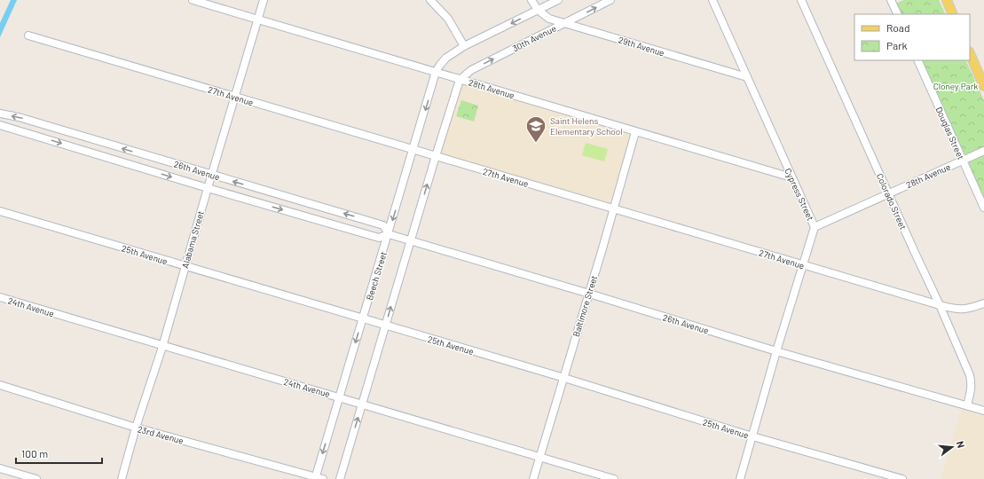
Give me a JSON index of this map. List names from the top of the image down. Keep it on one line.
{"streets":{"street":["30th Avenue","29th Avenue","28th Avenue","27th Avenue","Douglas Street","26th Avenue","Cypress Street","Colorado Street","Alabama Street","25th Avenue","Beech Street","Baltimore Street","24th Avenue","23rd Avenue"]},"crossings":[["30th Avenue","29th Avenue"],["30th Avenue","28th Avenue"],["29th Avenue","Cypress Street"],["28th Avenue","Douglas Street"],["28th Avenue","Cypress Street"],["28th Avenue","Colorado Street"],["28th Avenue","Alabama Street"],["28th Avenue","Beech Street"],["28th Avenue","Baltimore Street"],["27th Avenue","Cypress Street"],["27th Avenue","Colorado Street"],["27th Avenue","Alabama Street"],["27th Avenue","Beech Street"],["27th Avenue","Baltimore Street"],["26th Avenue","Cypress Street"],["26th Avenue","Colorado Street"],["26th Avenue","Alabama Street"],["26th Avenue","Beech Street"],["26th Avenue","Baltimore Street"],["Cypress Street","25th Avenue"],["Alabama Street","25th Avenue"],["Alabama Street","24th Avenue"],["Alabama Street","23rd Avenue"],["25th Avenue","Beech Street"],["25th Avenue","Baltimore Street"],["Beech Street","24th Avenue"],["Beech Street","23rd Avenue"],["Baltimore Street","24th Avenue"]],"parks":["Cloney Park"],"places":{"school or university":["Saint Helens Elementary School"]},"legend":["Road","Park"],"scale_bar":"100 m","north":"right"}
